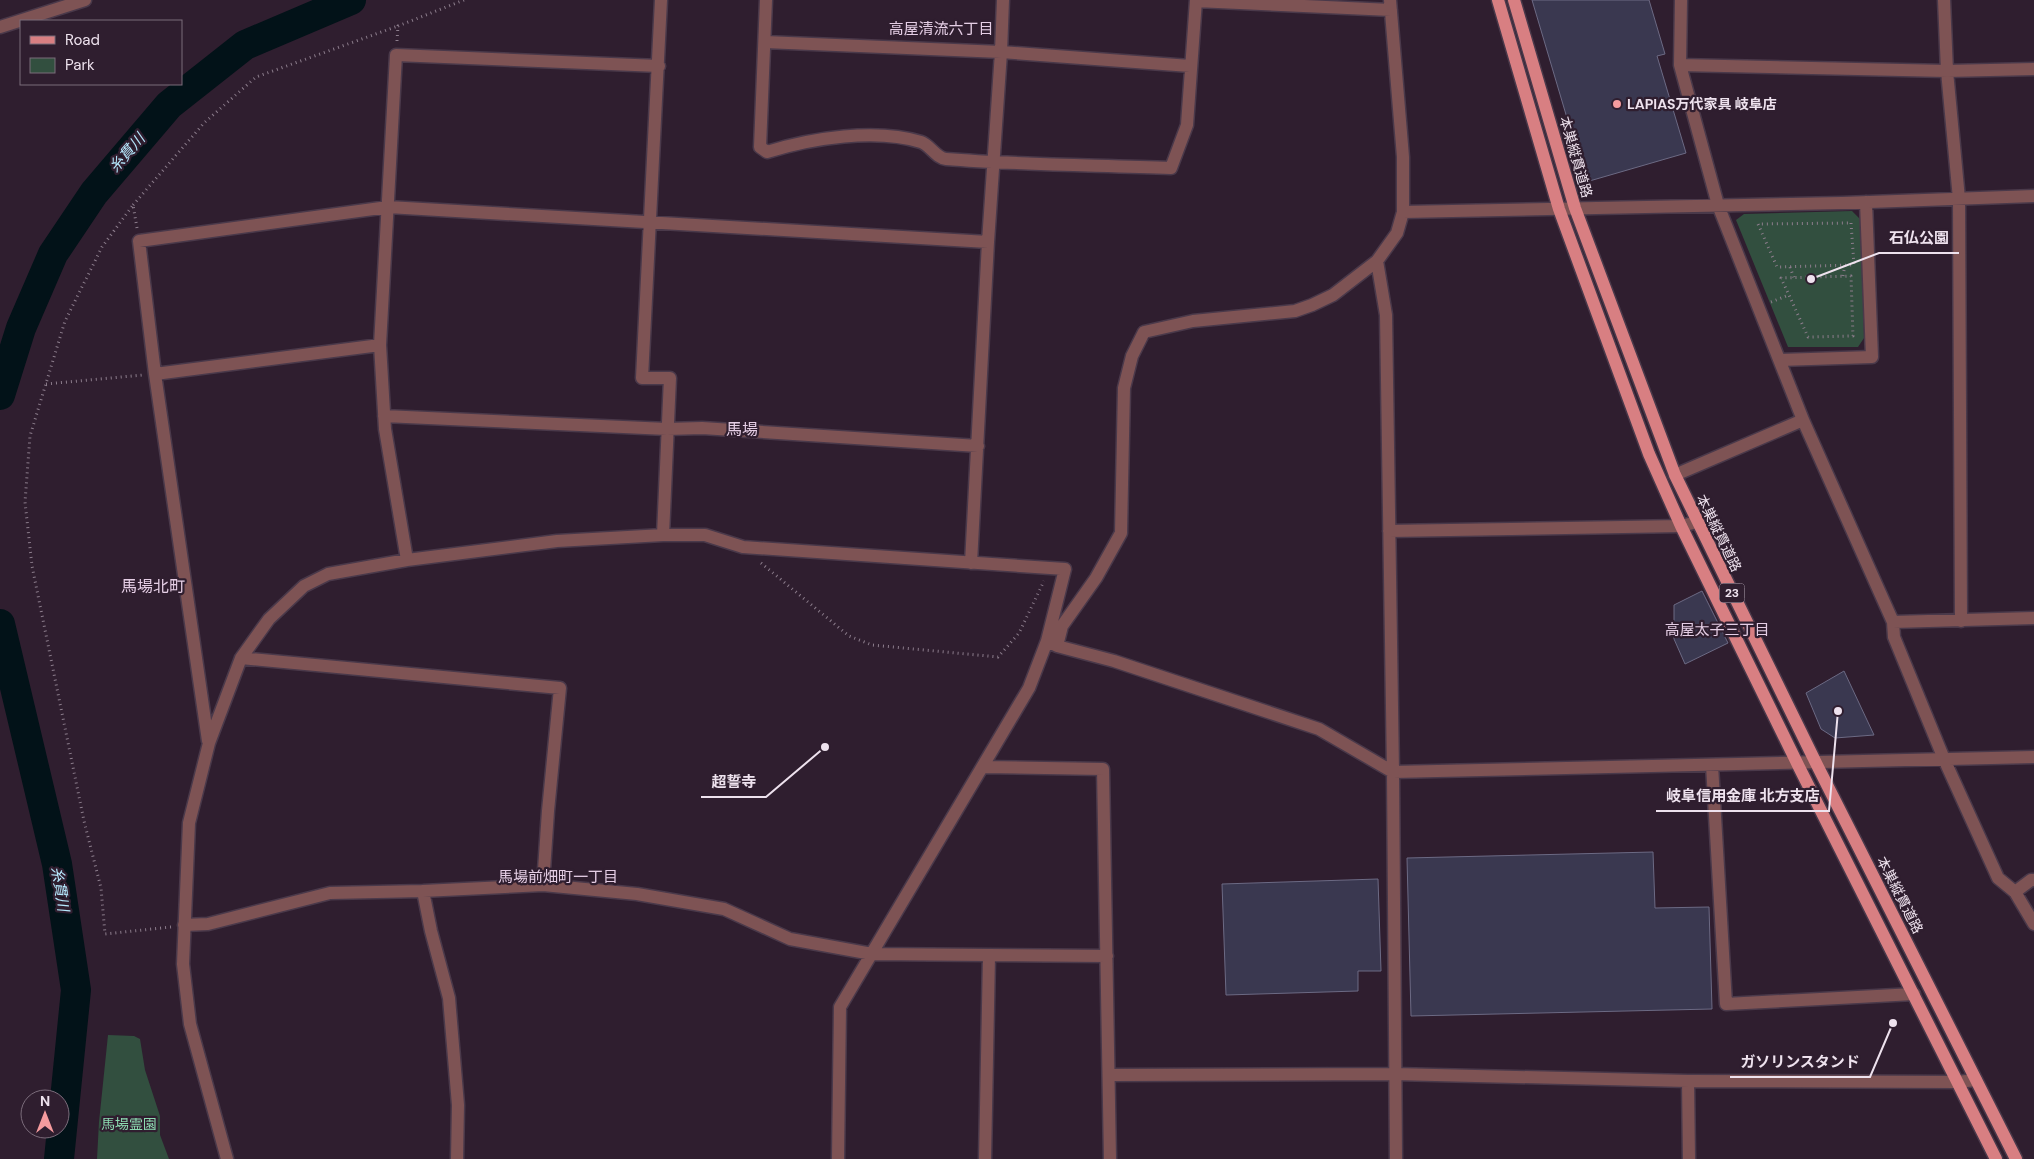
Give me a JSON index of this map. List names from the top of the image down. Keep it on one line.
{"streets":{"main road":["本巣縦貫道路","23"]},"districts":["高屋清流六丁目","馬場","馬場北町","高屋太子三丁目","馬場前畑町一丁目"],"water":["糸貫川"],"parks":["馬場霊園"],"places":["LAPIAS万代家具 岐阜店","石仏公園","岐阜信用金庫 北方支店","超誓寺","ガソリンスタンド"],"legend":["Road","Park"],"north":"top"}
